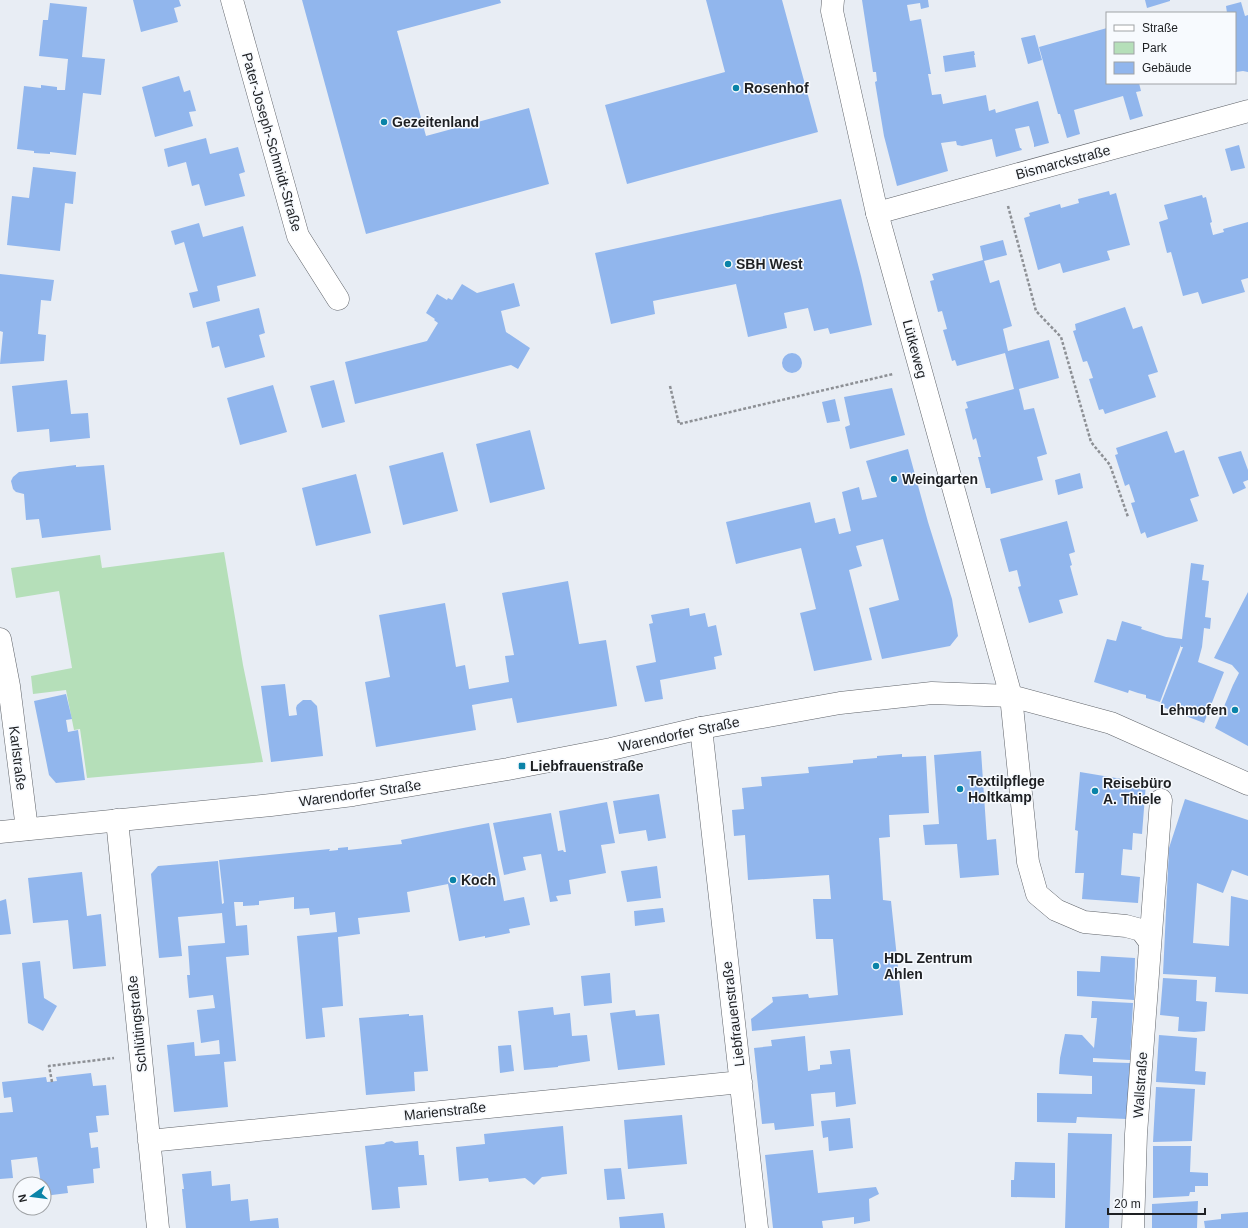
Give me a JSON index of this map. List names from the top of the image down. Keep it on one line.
{"streets":{"street":["Pater-Joseph-Schmidt-Straße","Bismarckstraße","Lütkeweg","Warendorfer Straße","Karlstraße","Liebfrauenstraße","Schlütingstraße","Wallstraße","Marienstraße"]},"crossings":[["Bismarckstraße","Lütkeweg"],["Lütkeweg","Warendorfer Straße"],["Warendorfer Straße","Karlstraße"],["Warendorfer Straße","Liebfrauenstraße"],["Warendorfer Straße","Schlütingstraße"],["Liebfrauenstraße","Marienstraße"],["Schlütingstraße","Marienstraße"]],"places":{"other":["Rosenhof","Gezeitenland","SBH West","Weingarten","Lehmofen","Textilpflege Holtkamp","Reisebüro A. Thiele","Koch","HDL Zentrum Ahlen"],"transit":["Liebfrauenstraße"]},"legend":["Straße","Park","Gebäude"],"scale_bar":"20 m","north":"left"}
